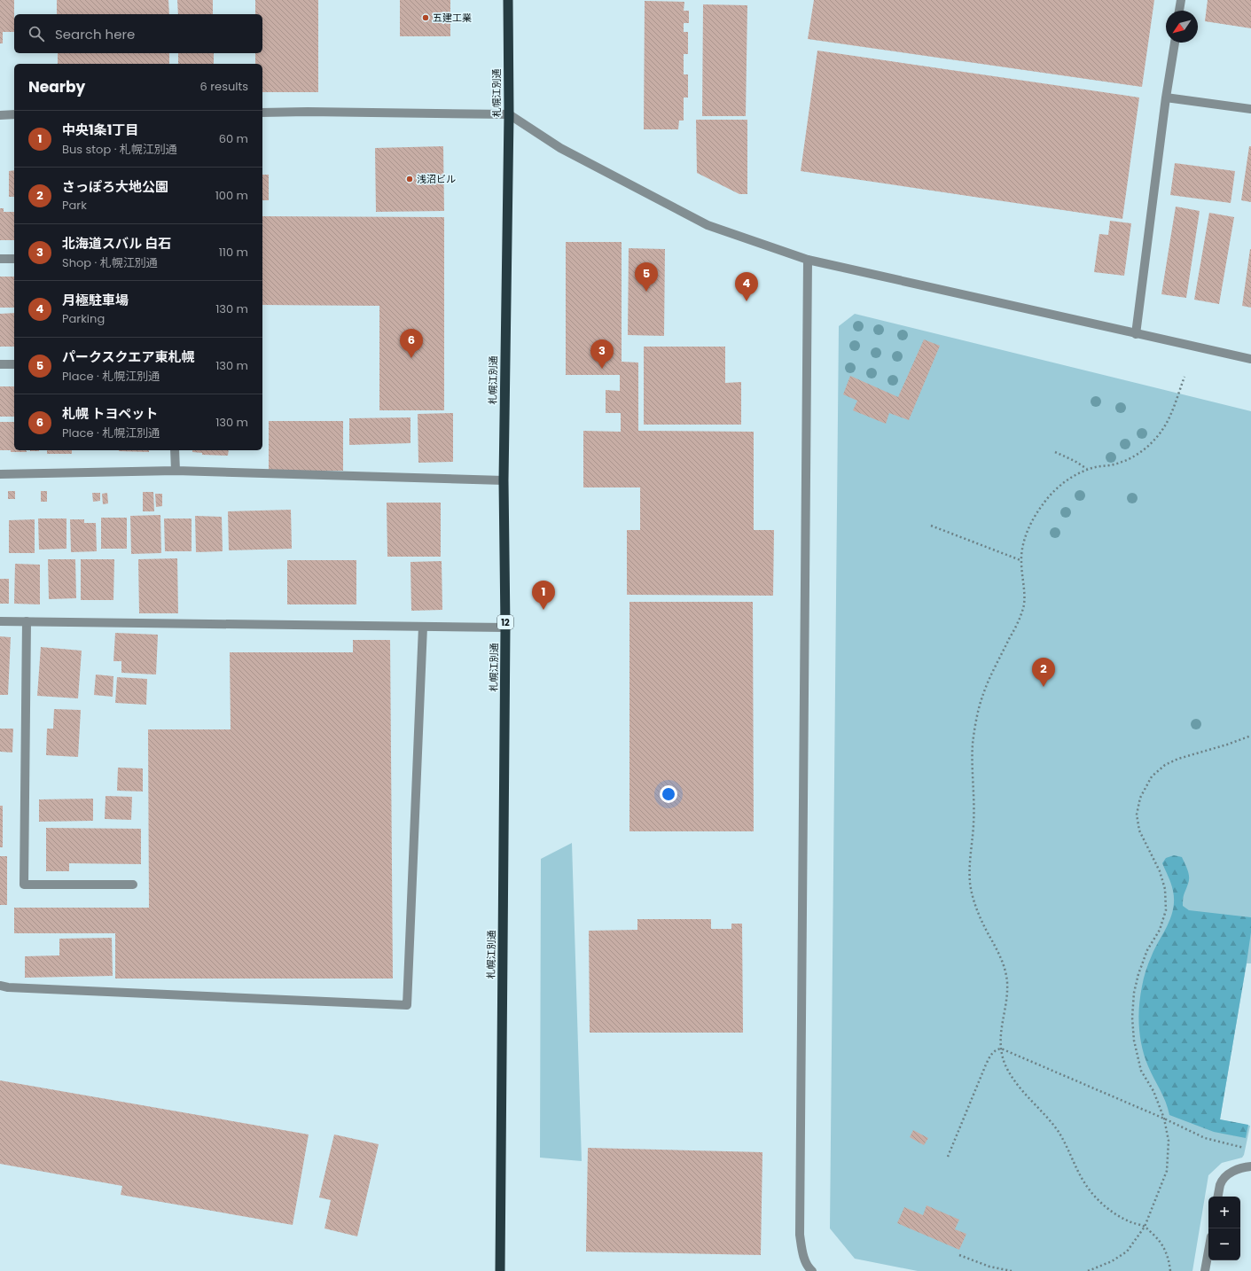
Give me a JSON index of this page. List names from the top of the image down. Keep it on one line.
{"streets":{"highway":["札幌江別通","12"]},"places":["五建工業","浅沼ビル"],"north":"bottom left","page":{"search":"Search here","heading":["Nearby","6 results"],"list":[{"mark":"1","name":"中央1条1丁目","note":"Bus stop · 札幌江別通","value":"60 m"},{"mark":"2","name":"さっぽろ大地公園","note":"Park","value":"100 m"},{"mark":"3","name":"北海道スバル 白石","note":"Shop · 札幌江別通","value":"110 m"},{"mark":"4","name":"月極駐車場","note":"Parking","value":"130 m"},{"mark":"5","name":"パークスクエア東札幌","note":"Place · 札幌江別通","value":"130 m"},{"mark":"6","name":"札幌 トヨペット","note":"Place · 札幌江別通","value":"130 m"}],"pins":["5","4","6","3","1","2"],"map_buttons":["+","−"]}}
